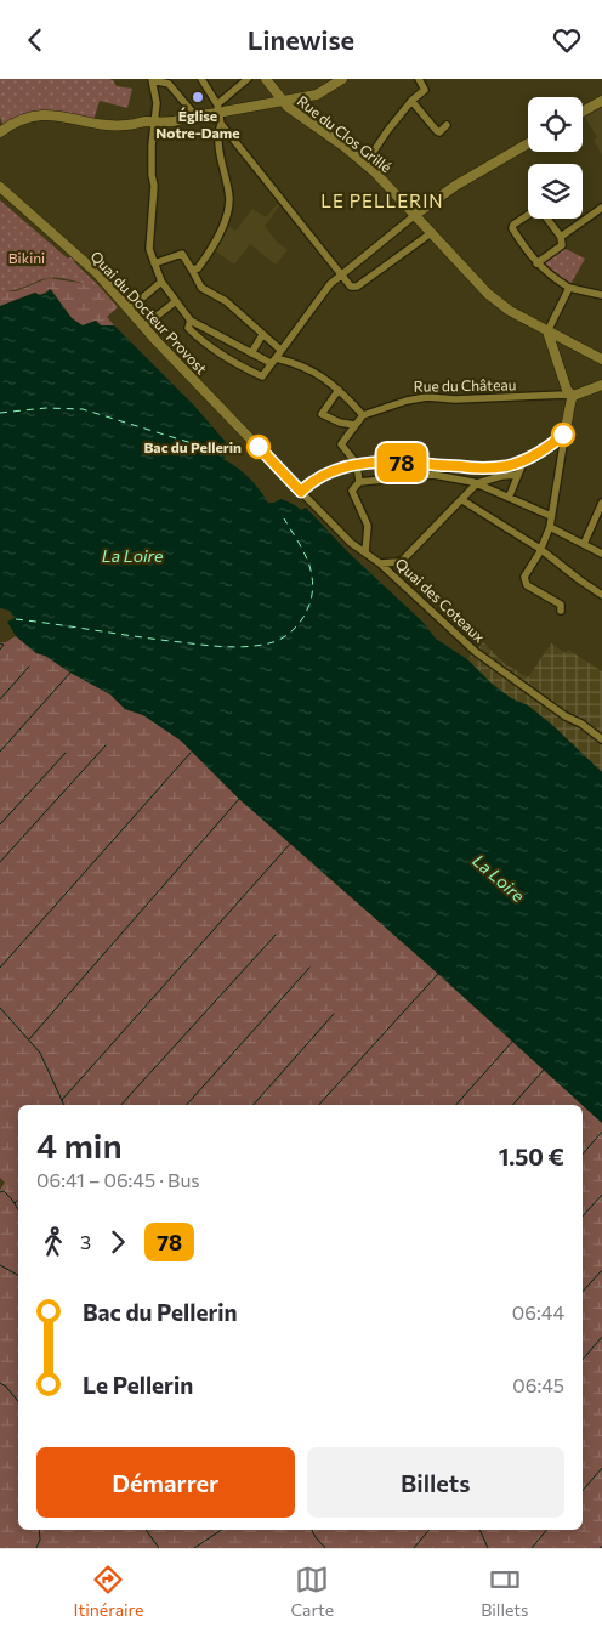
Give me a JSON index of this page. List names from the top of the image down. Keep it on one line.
{"streets":{"street":["Rue du Clos Grillé","Quai du Docteur Provost","Rue du Château","Quai des Coteaux"]},"crossings":[["Quai du Docteur Provost","Quai des Coteaux"]],"districts":["LE PELLERIN"],"water":["La Loire"],"parks":["Bikini"],"places":["Église Notre-Dame","Bac du Pellerin"],"lines":["bus line 78"],"page":{"header":"Linewise","on_map":"78","heading":["4 min","06:41 – 06:45 · Bus","1.50 €"],"legs":["3","78"],"list":[{"name":"Bac du Pellerin","value":"06:44"},{"name":"Le Pellerin","value":"06:45"}],"buttons":["Démarrer","Billets"],"tabs":["Itinéraire","Carte","Billets"]}}
